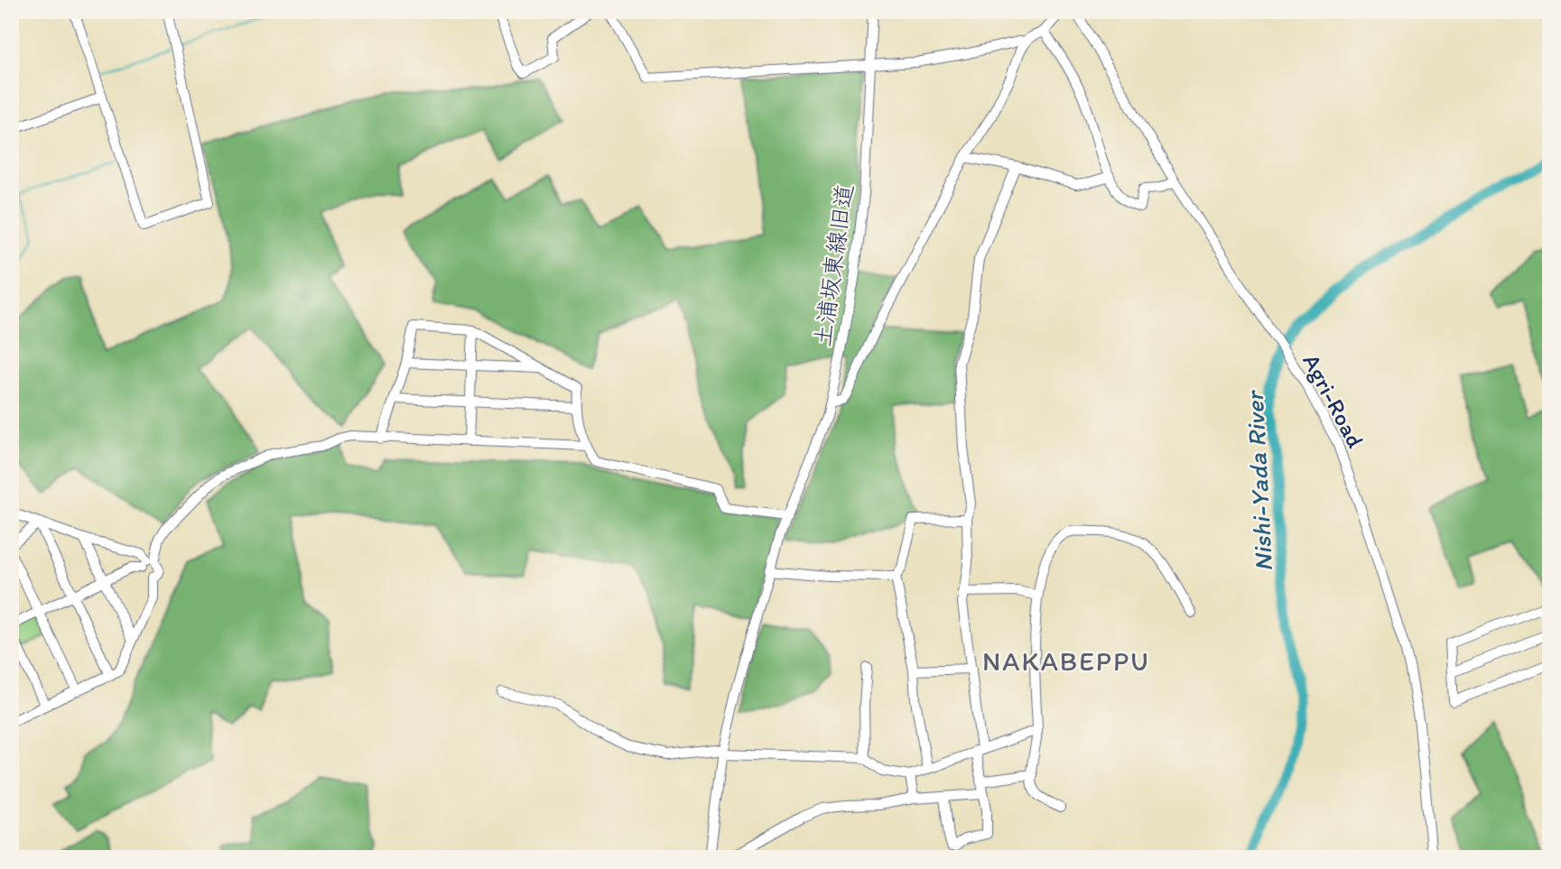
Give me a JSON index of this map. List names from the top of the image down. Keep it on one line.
{"streets":{"street":["土浦坂東線旧道","Agri-Road"]},"districts":["NAKABEPPU"],"water":["Nishi-Yada River"]}
